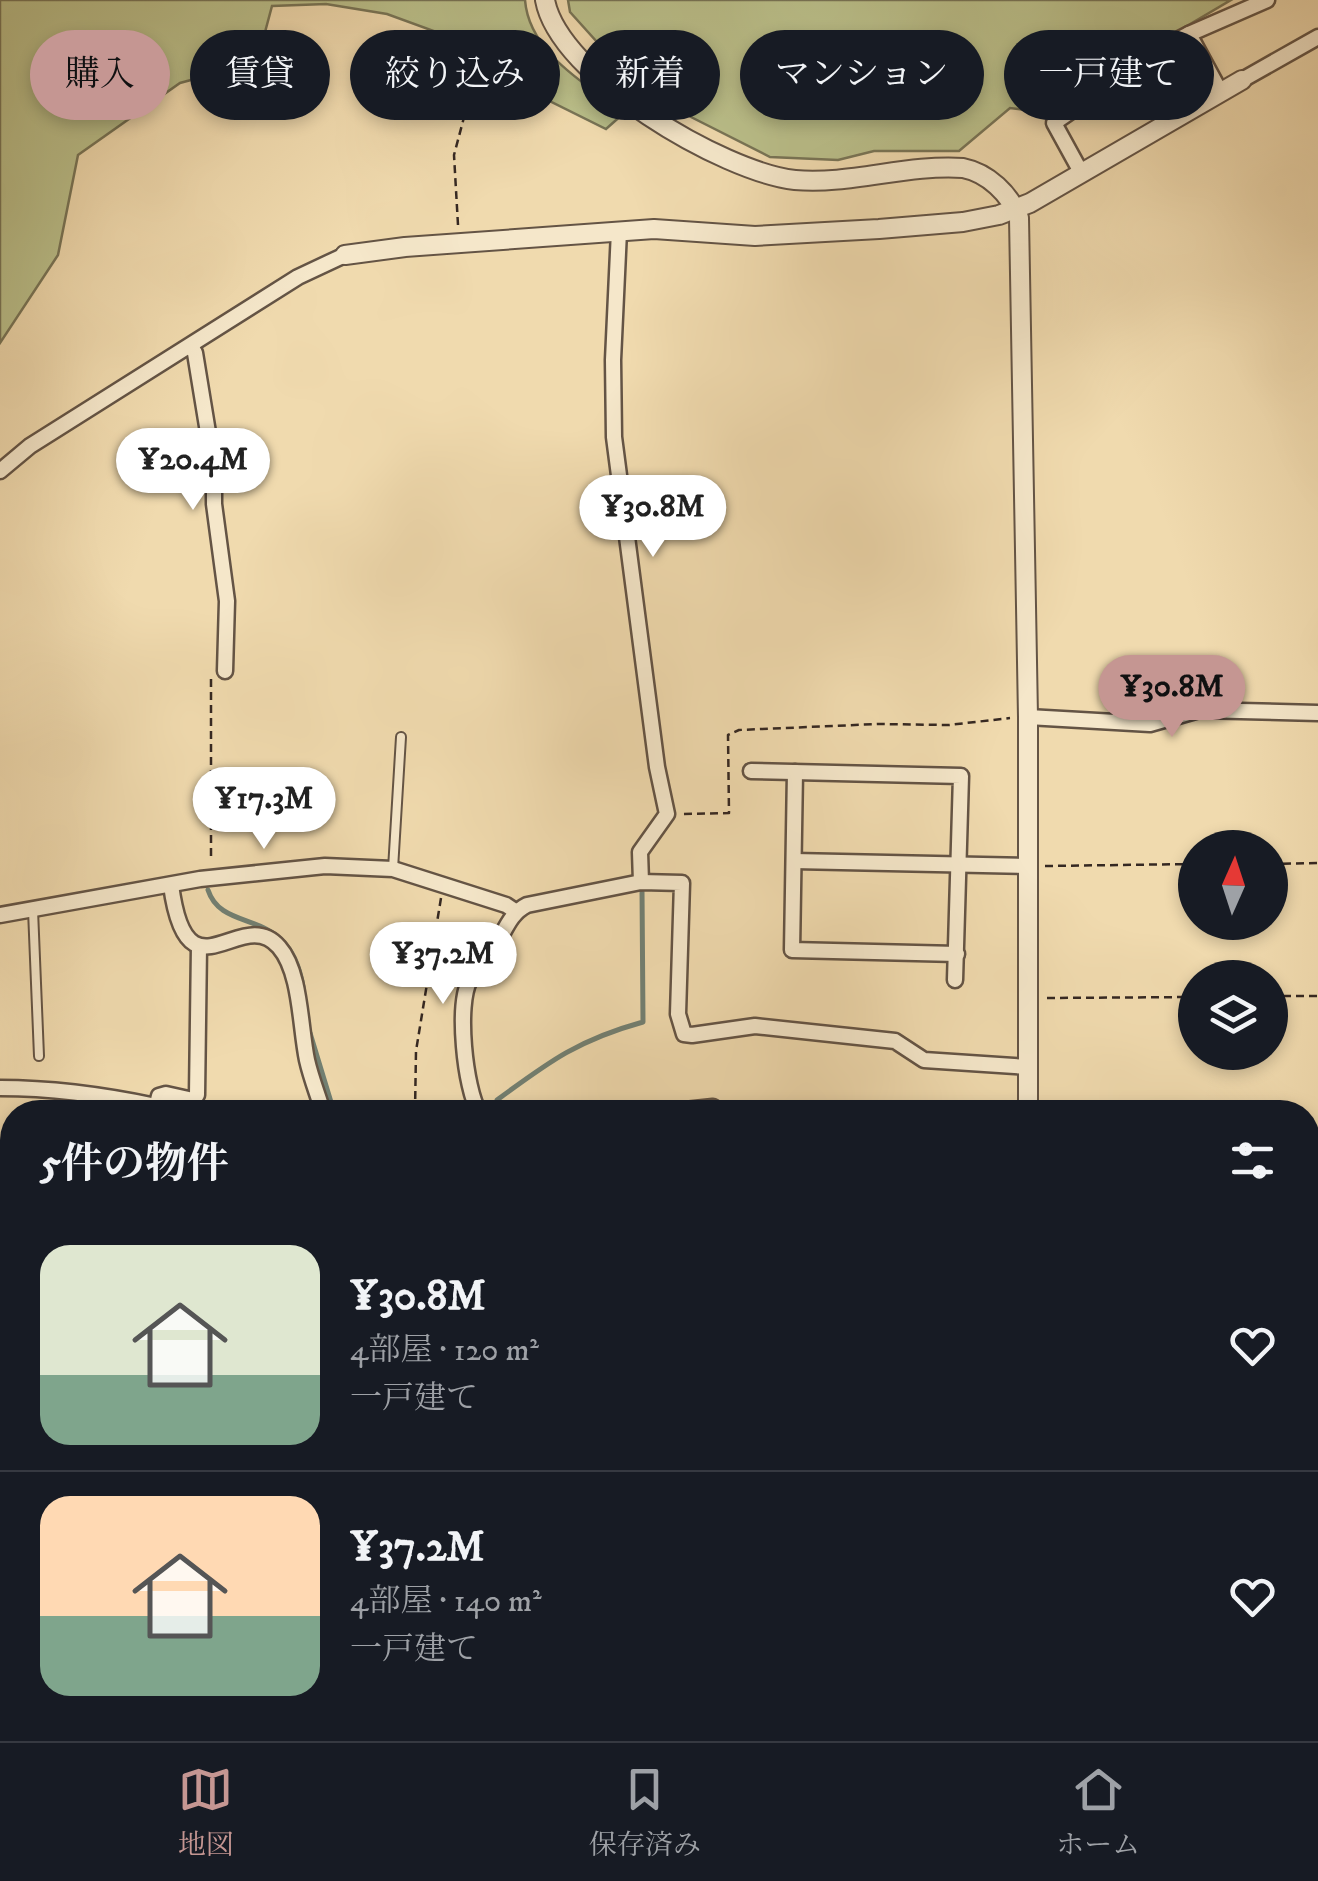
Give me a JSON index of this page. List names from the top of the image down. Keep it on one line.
{"north":"top","page":{"chip":["購入","賃貸","絞り込み","新着","マンション","一戸建て"],"price":["¥20.4M","¥30.8M","¥30.8M","¥17.3M","¥37.2M"],"heading":"5件の物件","list":[{"name":"¥30.8M","note":"4部屋 · 120 m² · 一戸建て"},{"name":"¥37.2M","note":"4部屋 · 140 m² · 一戸建て"}],"tabs":["地図","保存済み","ホーム"]}}
